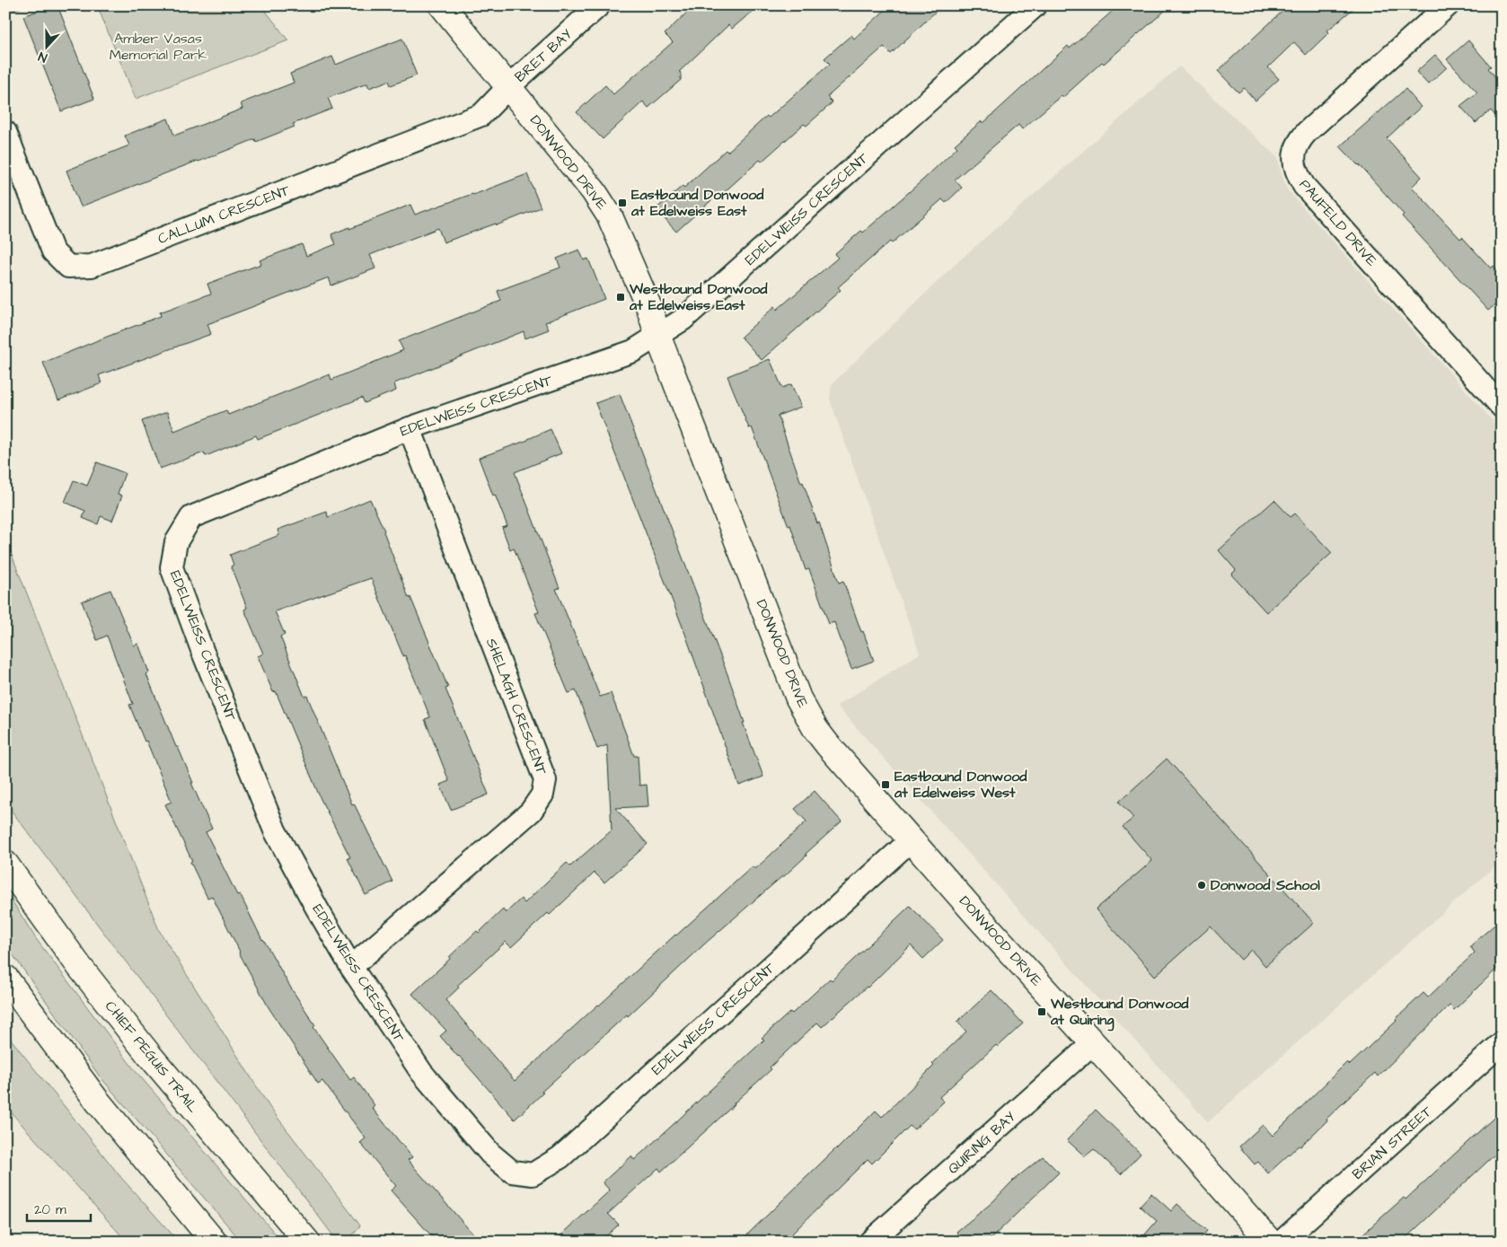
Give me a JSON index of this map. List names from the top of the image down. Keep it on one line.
{"streets":{"street":["BRET BAY","DONWOOD DRIVE","EDELWEISS CRESCENT","CALLUM CRESCENT","PAUFELD DRIVE","SHELAGH CRESCENT","CHIEF PEGUIS TRAIL","QUIRING BAY","BRIAN STREET"]},"crossings":[["BRET BAY","DONWOOD DRIVE"],["BRET BAY","CALLUM CRESCENT"],["DONWOOD DRIVE","EDELWEISS CRESCENT"],["DONWOOD DRIVE","CALLUM CRESCENT"],["DONWOOD DRIVE","QUIRING BAY"],["EDELWEISS CRESCENT","SHELAGH CRESCENT"]],"parks":["Amber Vasas Memorial Park"],"places":{"transit":["Eastbound Donwood at Edelweiss East","Westbound Donwood at Edelweiss East","Eastbound Donwood at Edelweiss West","Westbound Donwood at Quiring"],"other":["Donwood School"]},"scale_bar":"20 m","north":"bottom"}
